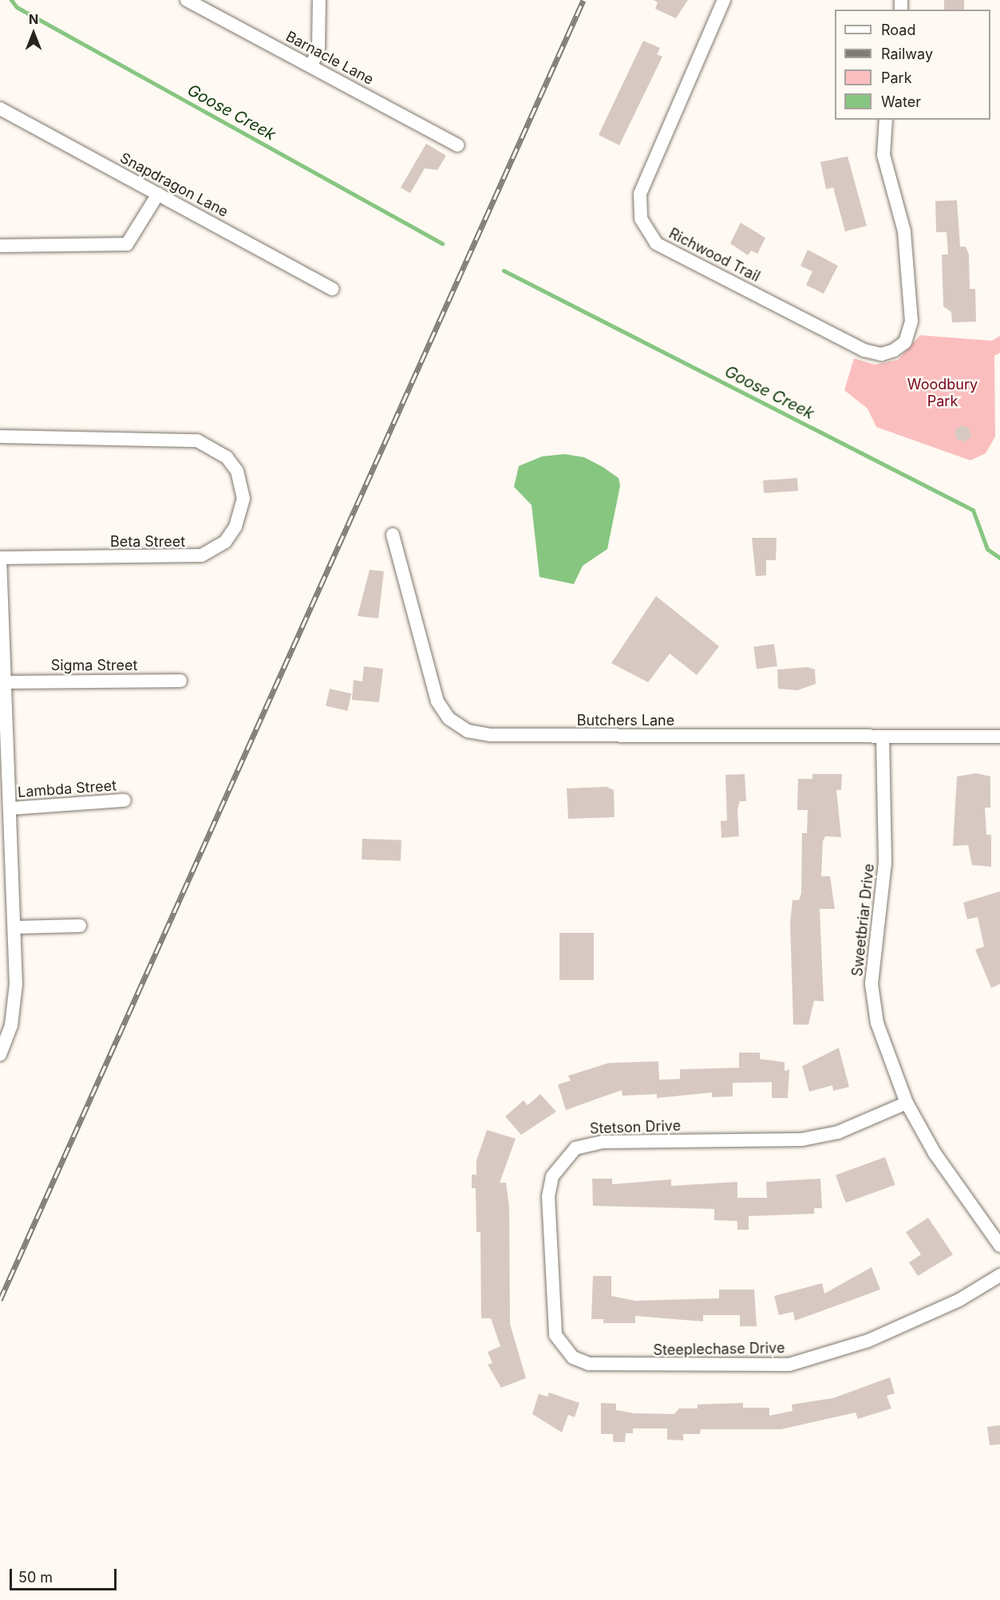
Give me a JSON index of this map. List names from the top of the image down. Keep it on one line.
{"streets":{"street":["Barnacle Lane","Snapdragon Lane","Richwood Trail","Beta Street","Sigma Street","Butchers Lane","Lambda Street","Sweetbriar Drive","Stetson Drive","Steeplechase Drive"]},"crossings":[["Butchers Lane","Sweetbriar Drive"],["Sweetbriar Drive","Stetson Drive"],["Stetson Drive","Steeplechase Drive"]],"water":["Goose Creek"],"parks":["Woodbury Park"],"legend":["Road","Railway","Park","Water"],"scale_bar":"50 m","north":"top"}
